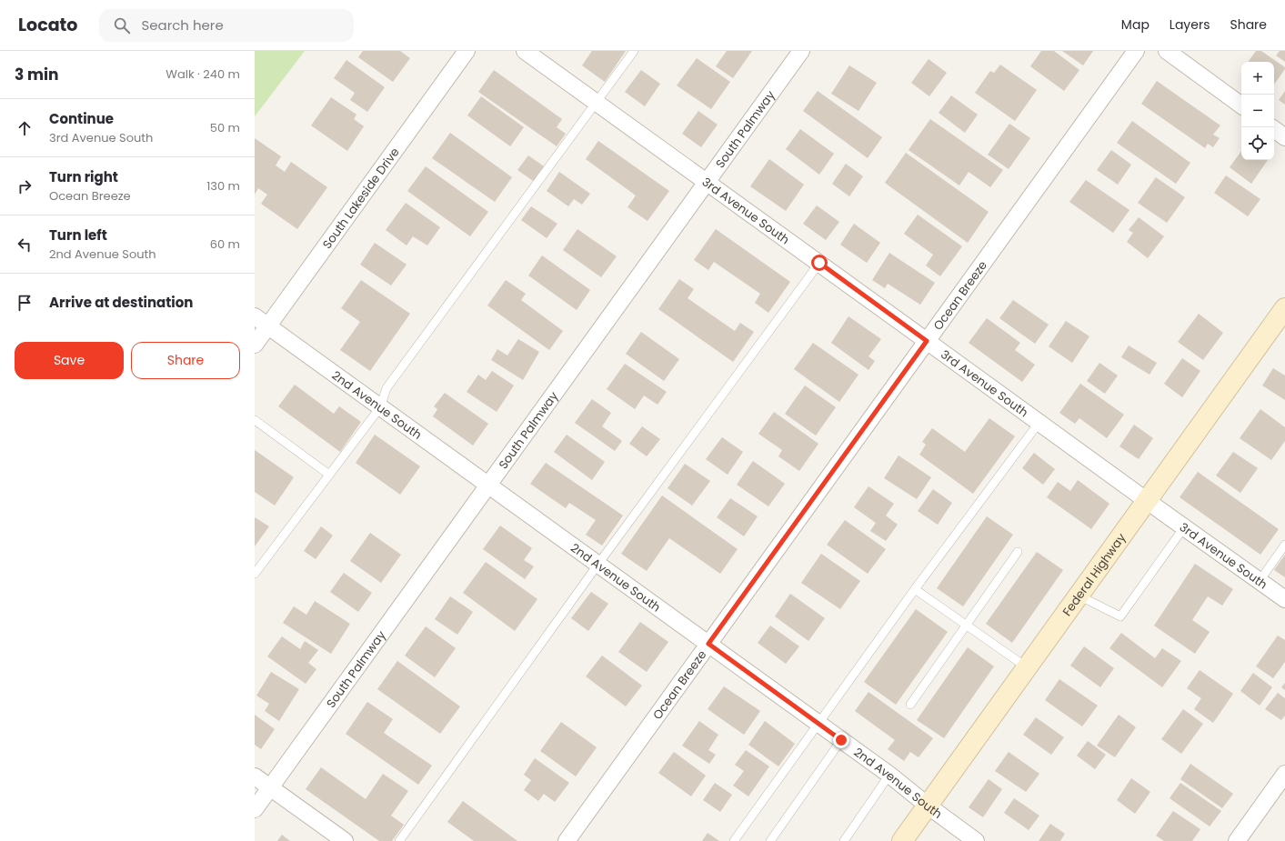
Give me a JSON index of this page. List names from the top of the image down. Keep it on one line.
{"streets":{"main road":["Federal Highway"],"street":["South Palmway","South Lakeside Drive","3rd Avenue South","Ocean Breeze","2nd Avenue South"]},"crossings":[["South Palmway","3rd Avenue South"],["South Palmway","2nd Avenue South"],["South Lakeside Drive","2nd Avenue South"],["3rd Avenue South","Ocean Breeze"],["3rd Avenue South","Federal Highway"],["Ocean Breeze","2nd Avenue South"],["2nd Avenue South","Federal Highway"]],"page":{"header":"Locato","search":"Search here","nav":["Map","Layers","Share"],"heading":["3 min","Walk · 240 m"],"map_buttons":["+","−"],"list":[["Continue","3rd Avenue South","50 m"],["Turn right","Ocean Breeze","130 m"],["Turn left","2nd Avenue South","60 m"],"Arrive at destination"],"buttons":["Save","Share"]}}
